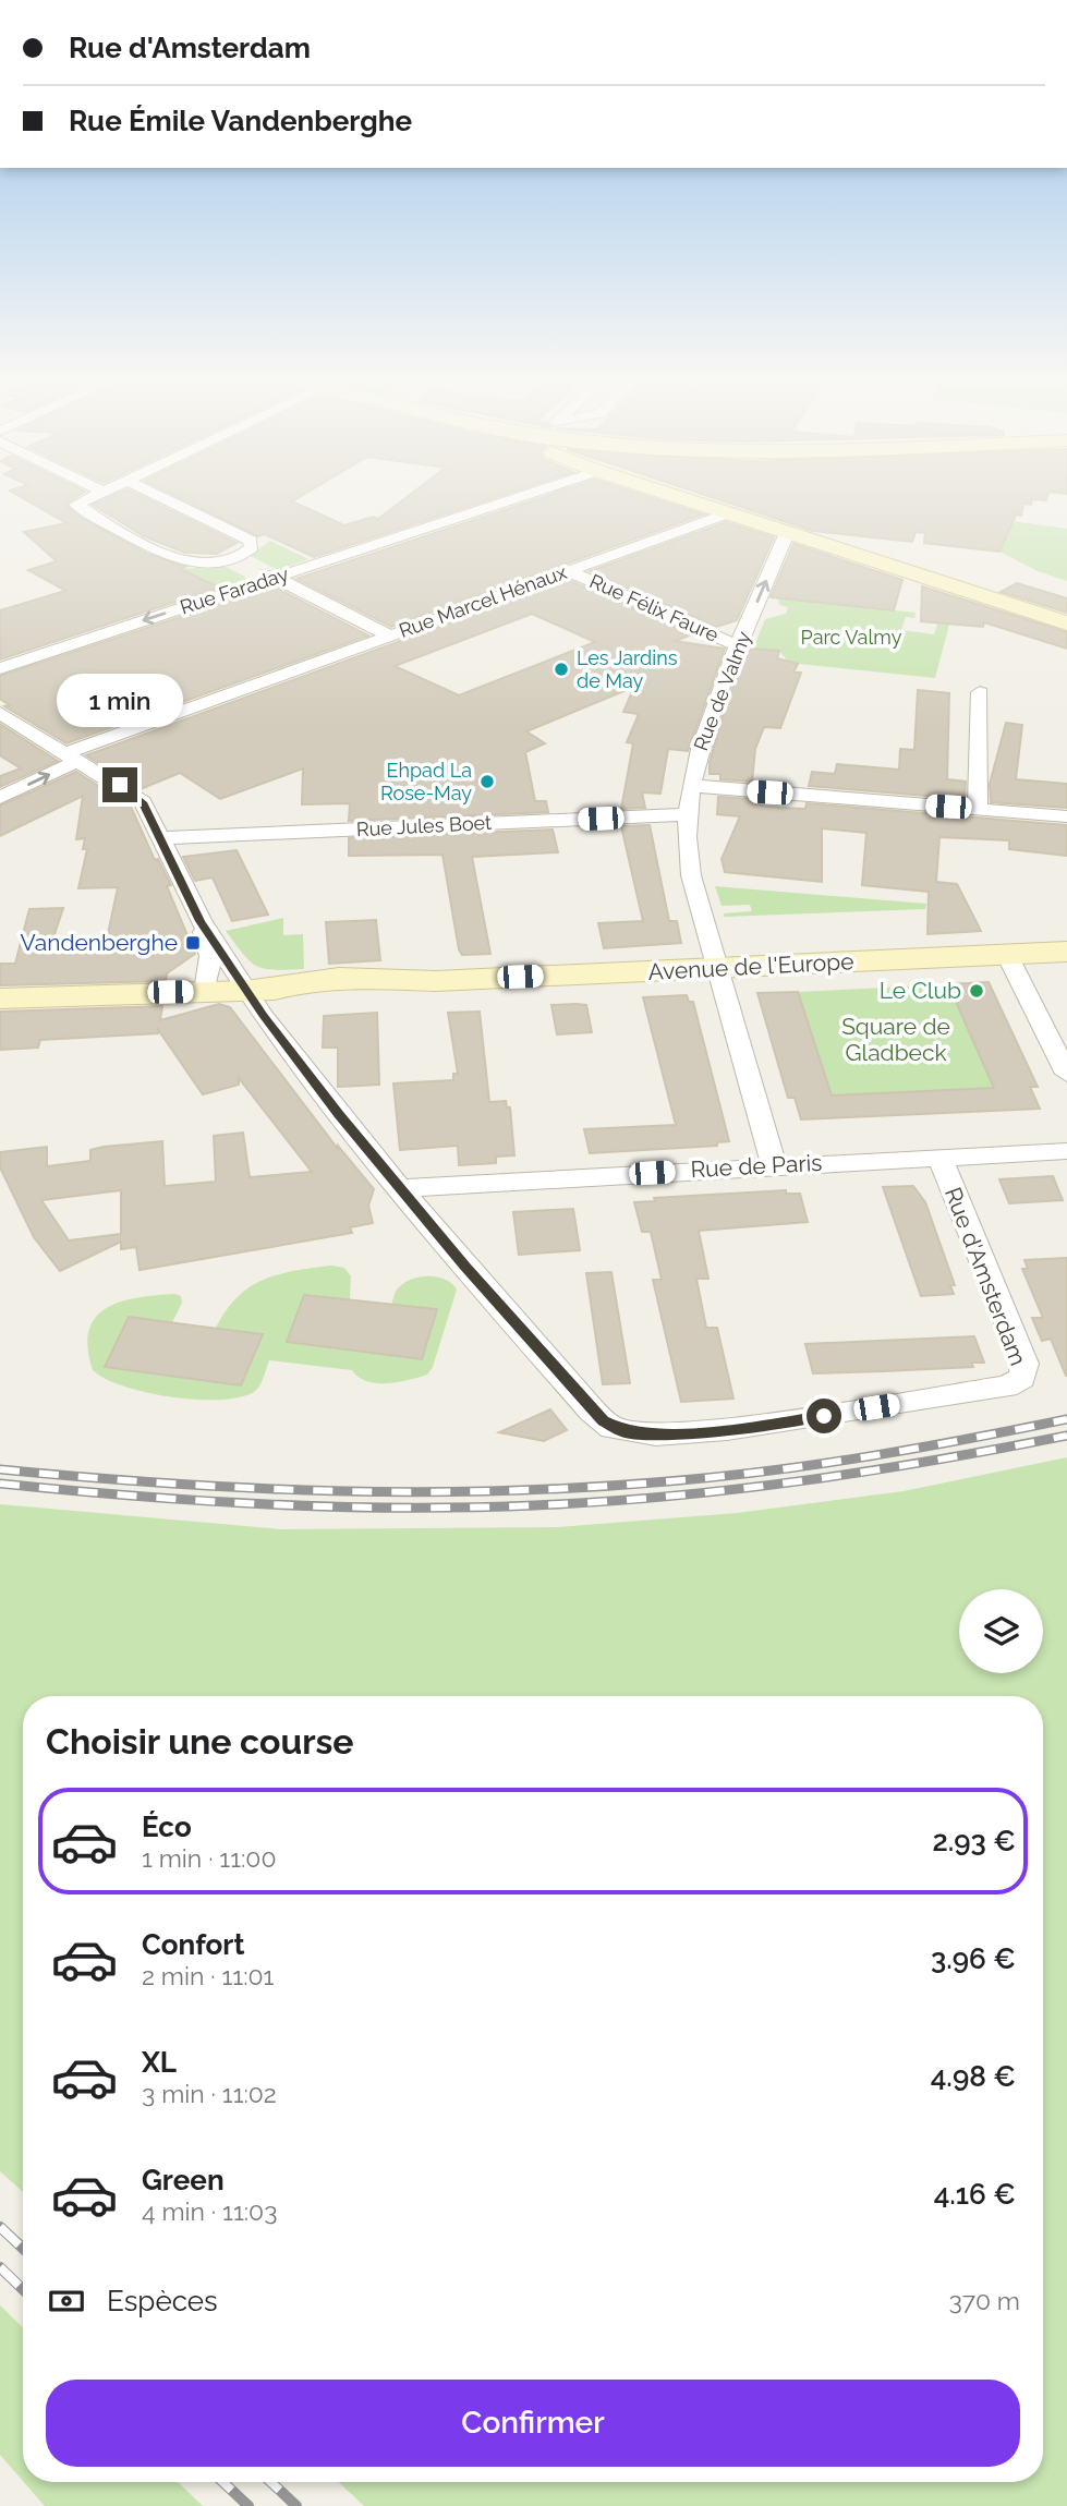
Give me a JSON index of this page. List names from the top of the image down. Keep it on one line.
{"streets":{"street":["Rue Faraday","Rue Marcel Hénaux","Rue Félix Faure","Rue de Valmy","Rue Jules Boet","Avenue de l'Europe","Rue de Paris","Rue d'Amsterdam"]},"crossings":[["Rue Marcel Hénaux","Rue Félix Faure"],["Rue Félix Faure","Rue de Valmy"],["Rue de Valmy","Rue Jules Boet"],["Rue de Valmy","Avenue de l'Europe"],["Rue de Valmy","Rue de Paris"],["Rue de Paris","Rue d'Amsterdam"]],"one_way":["Rue Faraday"],"parks":["Parc Valmy","Square de Gladbeck"],"places":{"other":["Les Jardins de May","Ehpad La Rose-May","Le Club"],"transit":["Vandenberghe"]},"page":{"banner":["Rue d'Amsterdam","Rue Émile Vandenberghe"],"bubble":"1 min","heading":"Choisir une course","list":[{"name":"Éco","note":"1 min · 11:00","value":"2.93 €"},{"name":"Confort","note":"2 min · 11:01","value":"3.96 €"},{"name":"XL","note":"3 min · 11:02","value":"4.98 €"},{"name":"Green","note":"4 min · 11:03","value":"4.16 €"}],"pay":["Espèces","370 m"],"buttons":"Confirmer"}}
